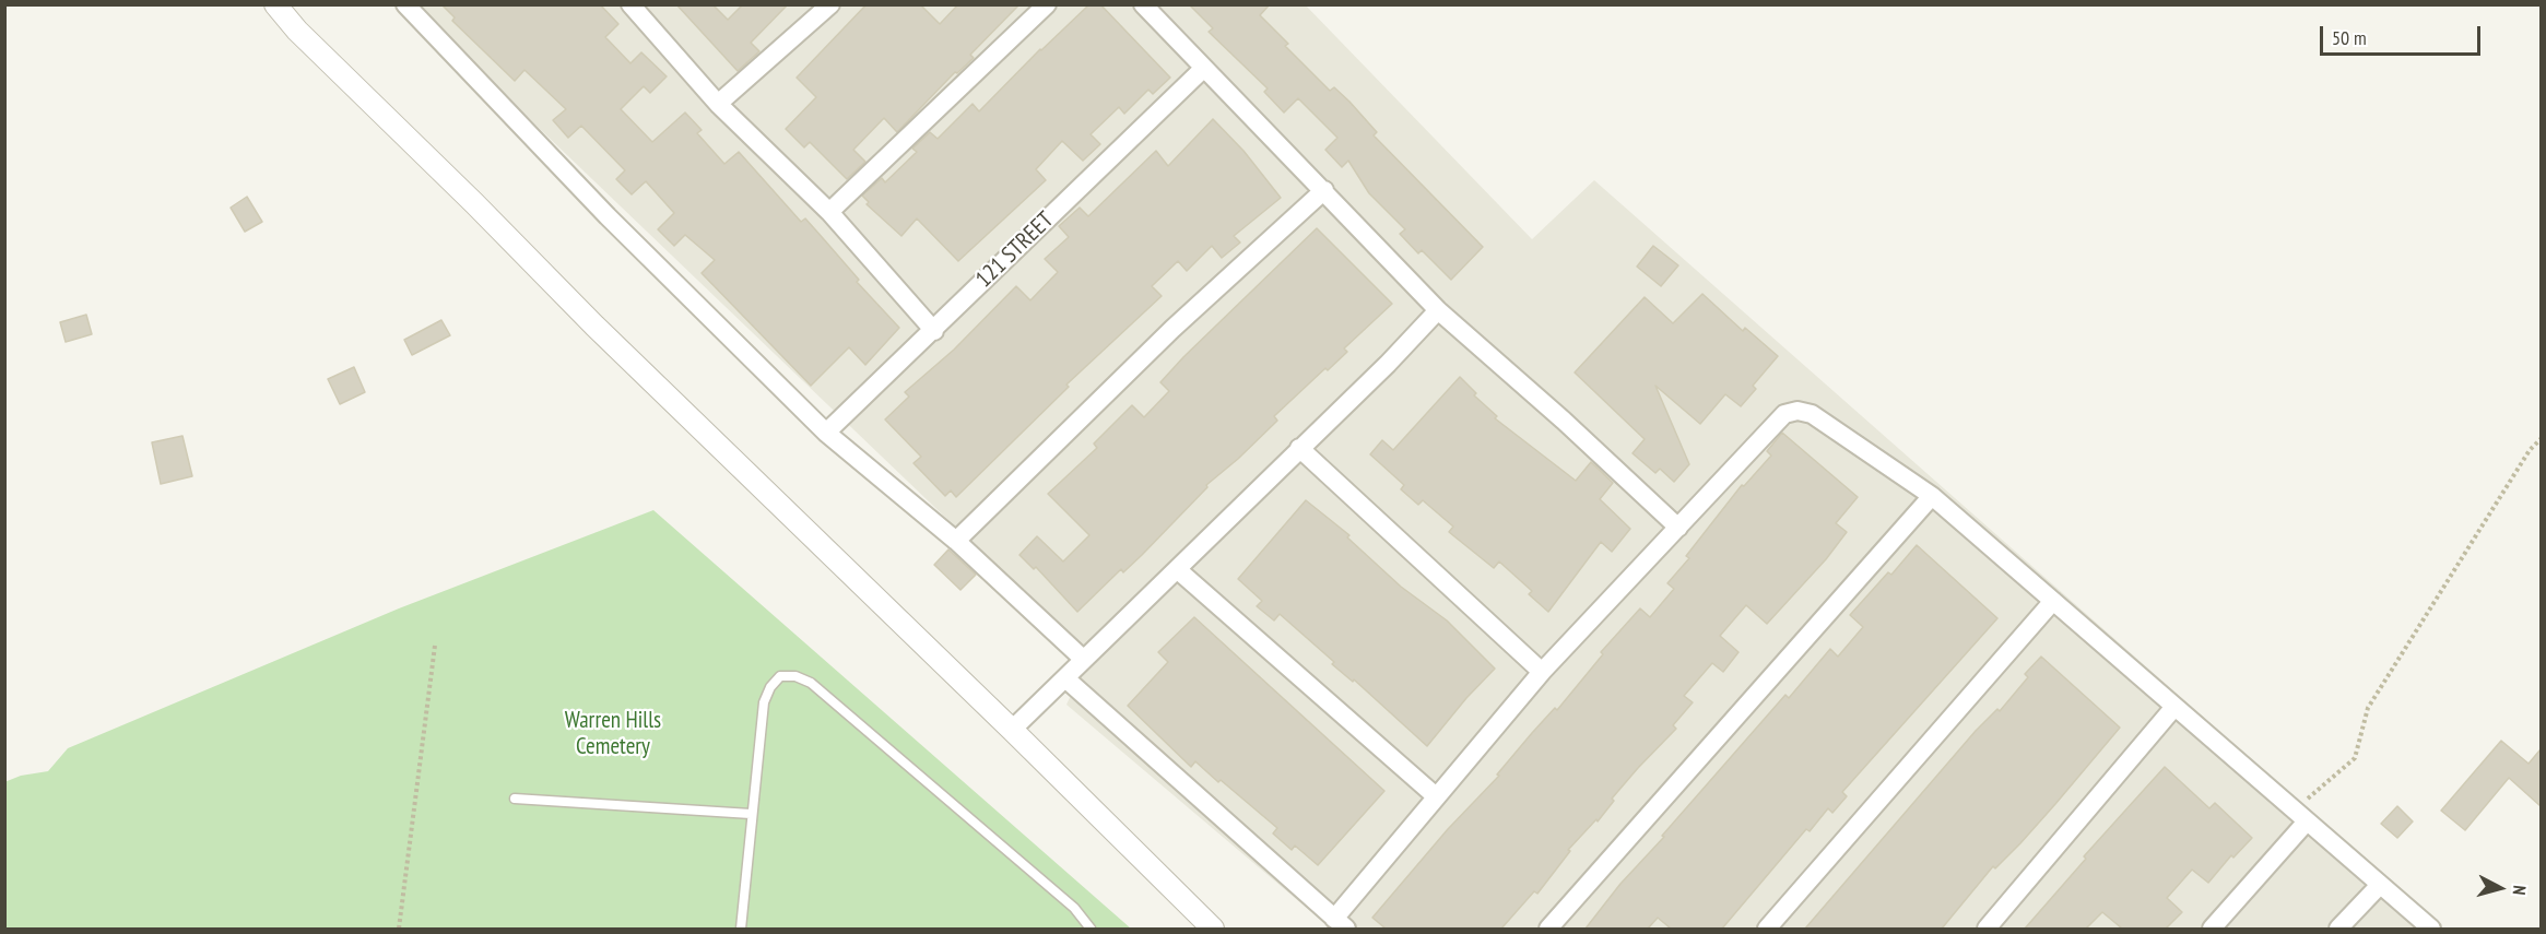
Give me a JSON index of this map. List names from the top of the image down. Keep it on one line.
{"streets":{"street":["121 STREET"]},"parks":["Warren Hills Cemetery"],"scale_bar":"50 m","north":"right"}
